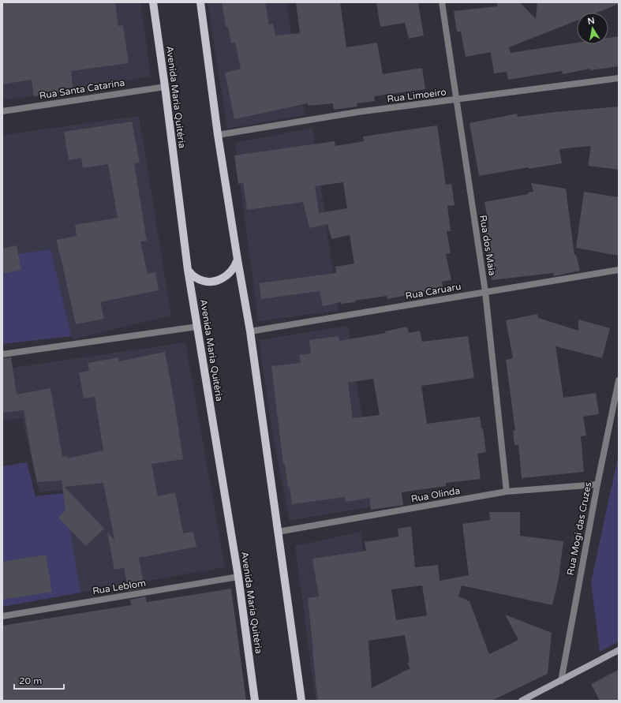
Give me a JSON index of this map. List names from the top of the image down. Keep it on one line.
{"streets":{"main road":["Avenida Maria Quitéria"],"street":["Rua Santa Catarina","Rua Limoeiro","Rua dos Maia","Rua Caruaru","Rua Olinda","Rua Mogi das Cruzes","Rua Leblom"]},"crossings":[["Rua Santa Catarina","Avenida Maria Quitéria"],["Rua Limoeiro","Rua dos Maia"],["Avenida Maria Quitéria","Rua Leblom"],["Rua dos Maia","Rua Caruaru"],["Rua dos Maia","Rua Olinda"],["Rua Olinda","Rua Mogi das Cruzes"]],"scale_bar":"20 m","north":"top"}
